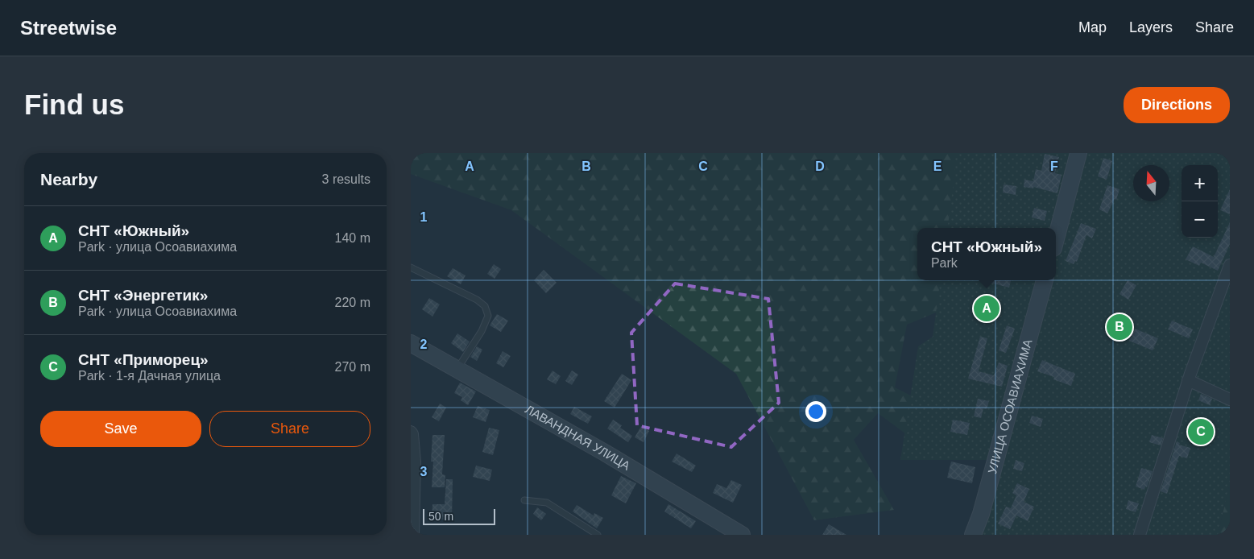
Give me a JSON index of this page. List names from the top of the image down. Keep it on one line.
{"streets":{"street":["УЛИЦА ОСОАВИАХИМА","ЛАВАНДНАЯ УЛИЦА"]},"scale_bar":"50 m","north":"top","page":{"header":"Streetwise","nav":["Map","Layers","Share"],"buttons":["Directions",["Save","Share"]],"title":"Find us","heading":["Nearby","3 results"],"map_buttons":["+","−"],"list":[{"mark":"A","name":"СНТ «Южный»","note":"Park · улица Осоавиахима","value":"140 m"},{"mark":"B","name":"СНТ «Энергетик»","note":"Park · улица Осоавиахима","value":"220 m"},{"mark":"C","name":"СНТ «Приморец»","note":"Park · 1-я Дачная улица","value":"270 m"}],"popup":["СНТ «Южный»","Park"],"pins":["A","B","C"],"scale":"50 m"},"grid":{"columns":["A","B","C","D","E","F"],"rows":["1","2","3"]}}
